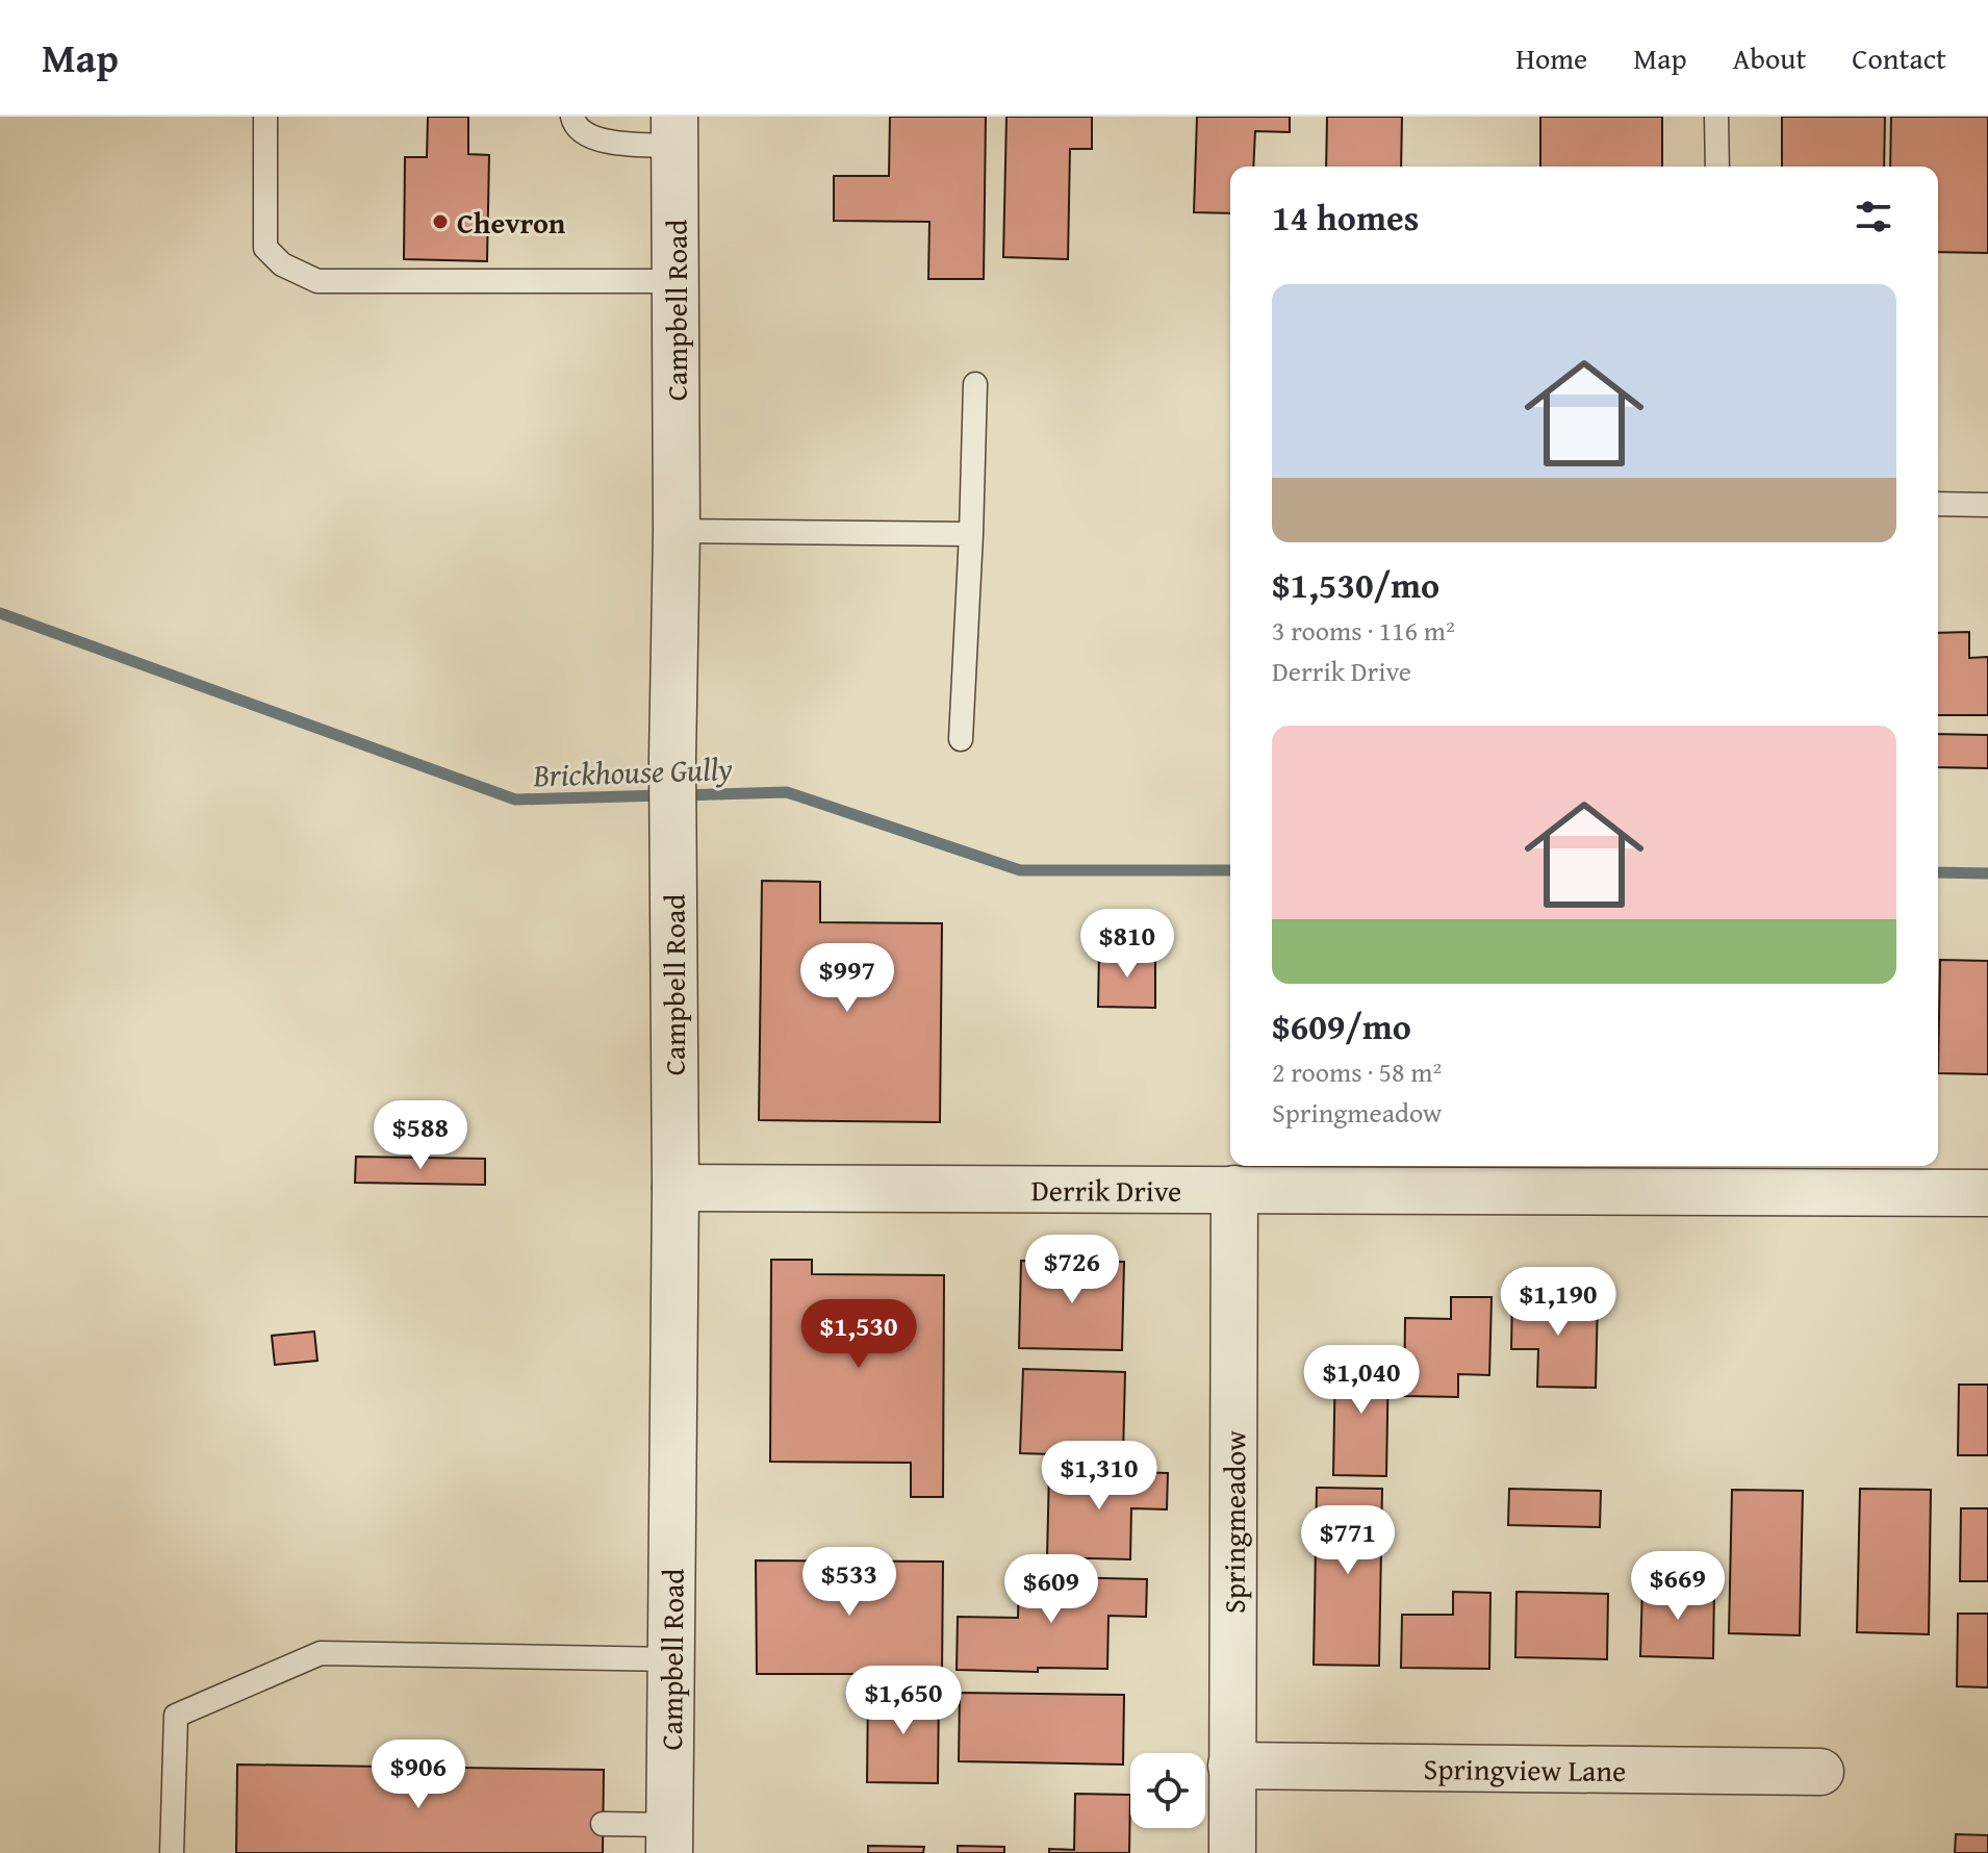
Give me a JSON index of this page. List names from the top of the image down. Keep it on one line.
{"streets":{"street":["Campbell Road","Derrik Drive","Springmeadow","Springview Lane"]},"crossings":[["Campbell Road","Derrik Drive"],["Derrik Drive","Springmeadow"],["Springmeadow","Springview Lane"]],"water":["Brickhouse Gully"],"places":["Chevron"],"page":{"header":"Map","nav":["Home","Map","About","Contact"],"heading":"14 homes","list":[{"name":"$1,530/mo","note":"3 rooms · 116 m² · Derrik Drive"},{"name":"$609/mo","note":"2 rooms · 58 m² · Springmeadow"}],"price":["$810","$997","$588","$726","$1,190","$1,530","$1,040","$1,310","$771","$533","$669","$609","$1,650","$906"]}}
